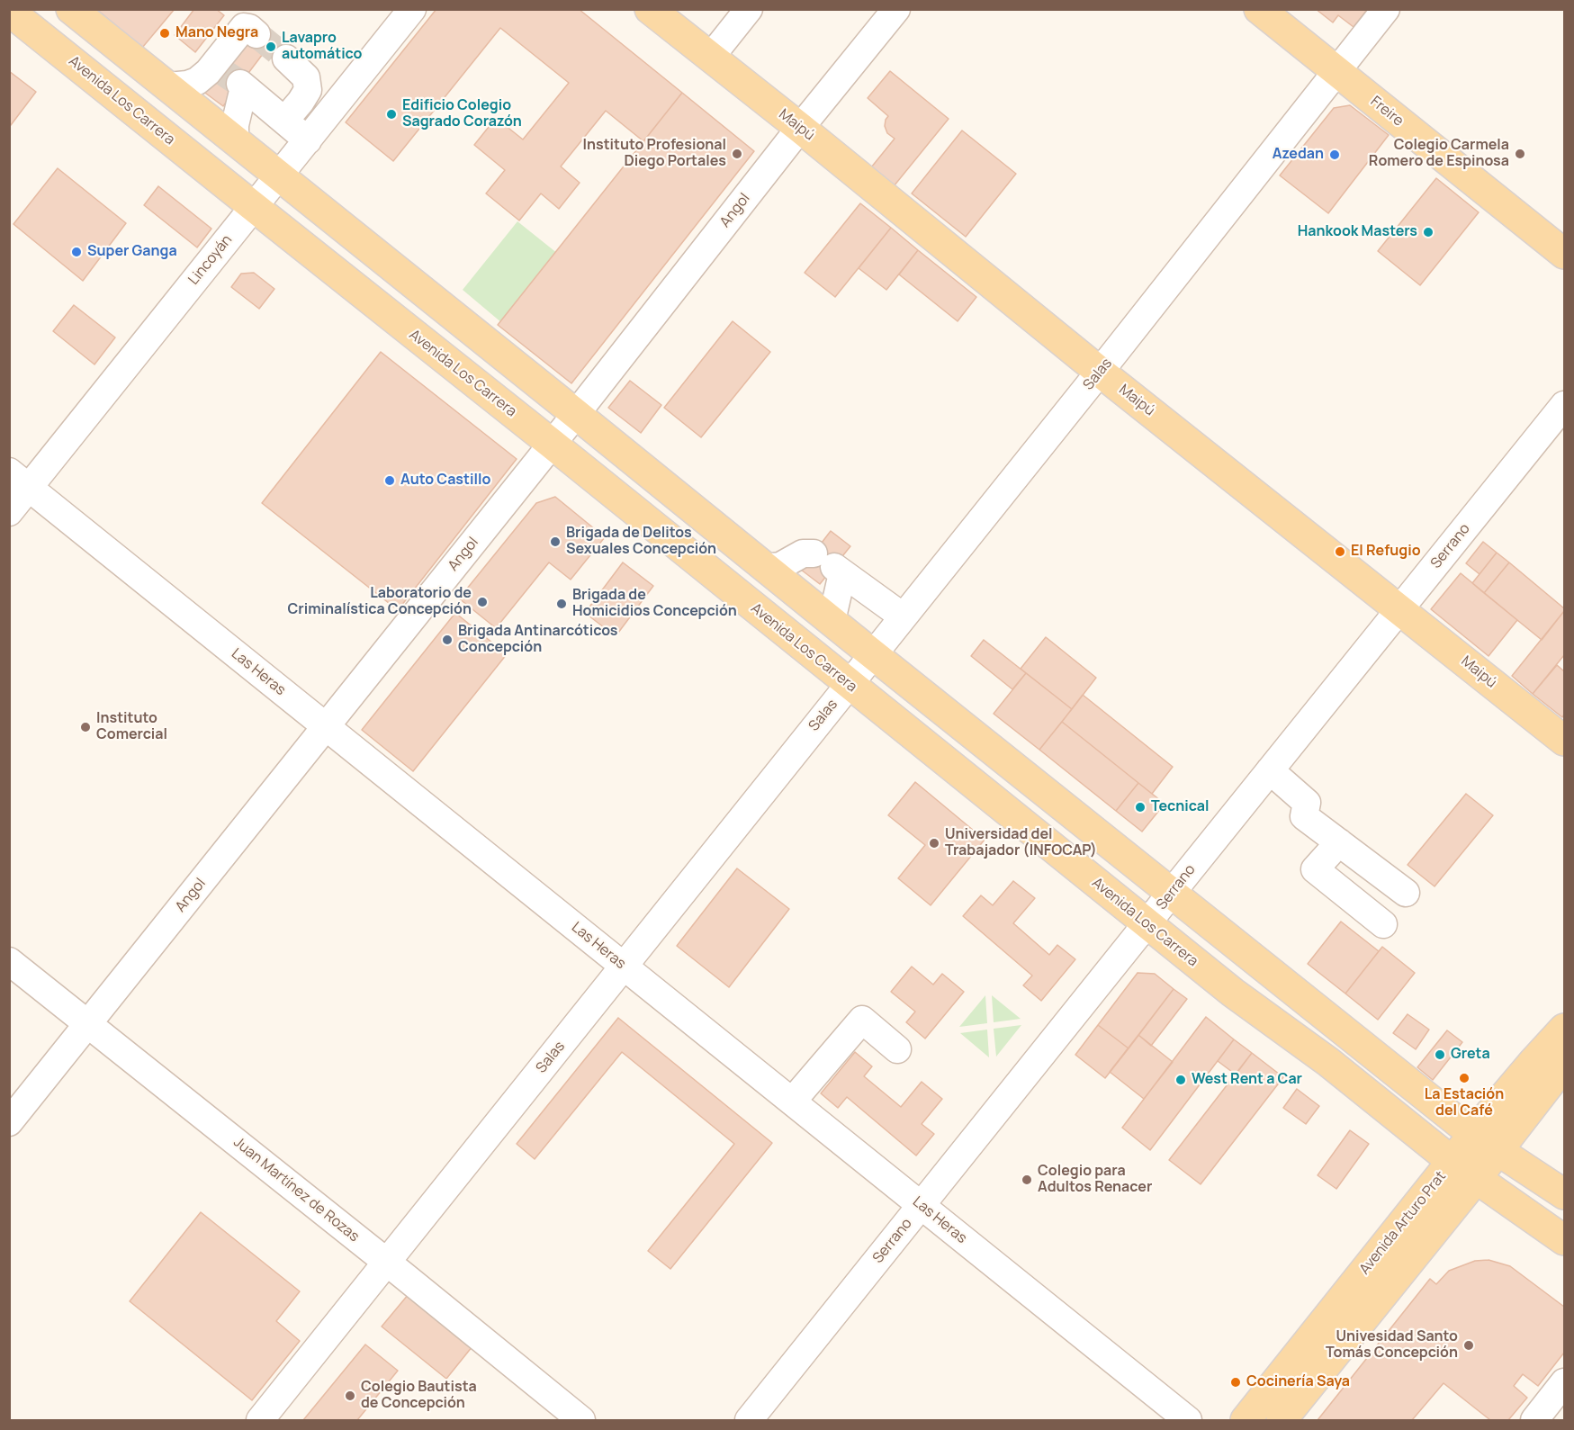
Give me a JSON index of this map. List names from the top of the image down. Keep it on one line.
{"streets":{"main road":["Avenida Los Carrera","Freire","Maipú","Avenida Arturo Prat"],"street":["Angol","Lincoyán","Salas","Serrano","Las Heras","Juan Martínez de Rozas"]},"crossings":[["Avenida Los Carrera","Angol"],["Avenida Los Carrera","Lincoyán"],["Avenida Los Carrera","Salas"],["Avenida Los Carrera","Serrano"],["Avenida Los Carrera","Avenida Arturo Prat"],["Freire","Salas"],["Maipú","Angol"],["Maipú","Salas"],["Maipú","Serrano"],["Angol","Las Heras"],["Angol","Juan Martínez de Rozas"],["Lincoyán","Las Heras"],["Salas","Las Heras"],["Salas","Juan Martínez de Rozas"],["Serrano","Las Heras"]],"places":["Mano Negra","Lavapro automático","Edificio Colegio Sagrado Corazón","Instituto Profesional Diego Portales","Colegio Carmela Romero de Espinosa","Azedan","Hankook Masters","Super Ganga","Auto Castillo","Brigada de Delitos Sexuales Concepción","El Refugio","Laboratorio de Criminalística Concepción","Brigada de Homicidios Concepción","Brigada Antinarcóticos Concepción","Instituto Comercial","Tecnical","Universidad del Trabajador (INFOCAP)","Greta","La Estación del Café","West Rent a Car","Colegio para Adultos Renacer","Univesidad Santo Tomás Concepción","Cocinería Saya","Colegio Bautista de Concepción"]}
